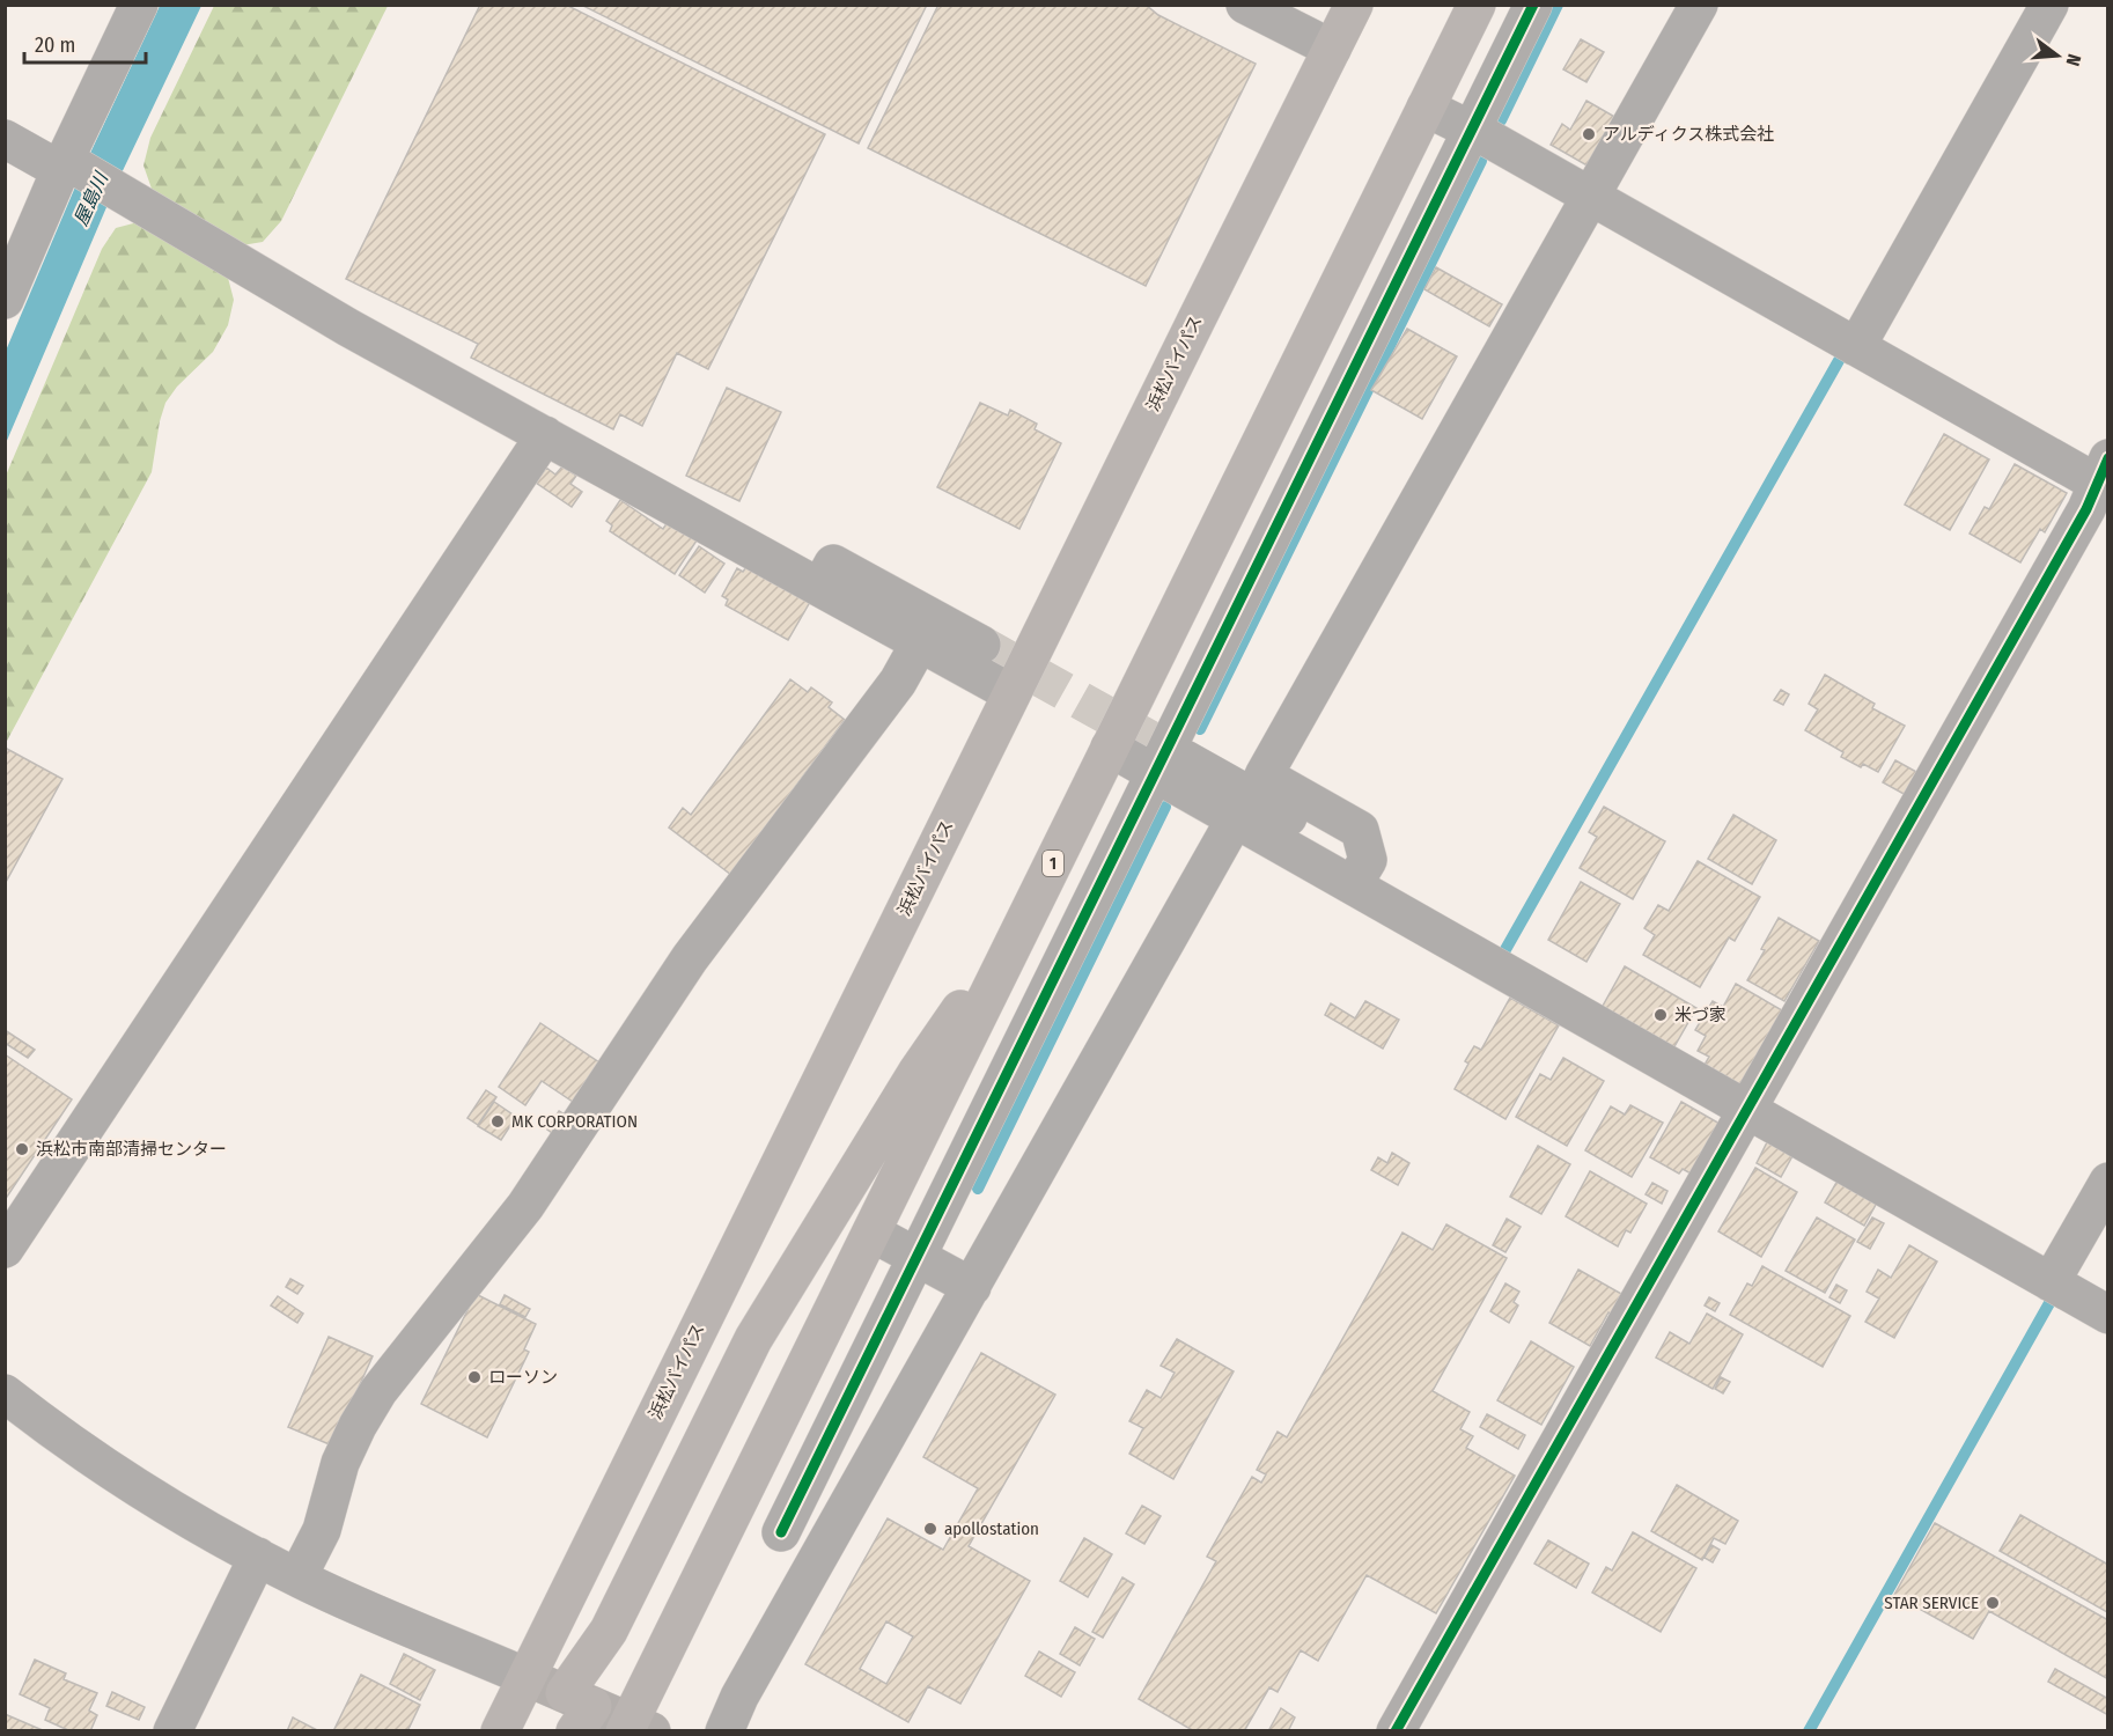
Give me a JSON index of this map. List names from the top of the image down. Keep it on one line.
{"streets":{"highway":["浜松バイパス","1"]},"water":["屋島川"],"places":["アルディクス株式会社","米づ家","MK CORPORATION","浜松市南部清掃センター","ローソン","apollostation","STAR SERVICE"],"scale_bar":"20 m","north":"right"}
